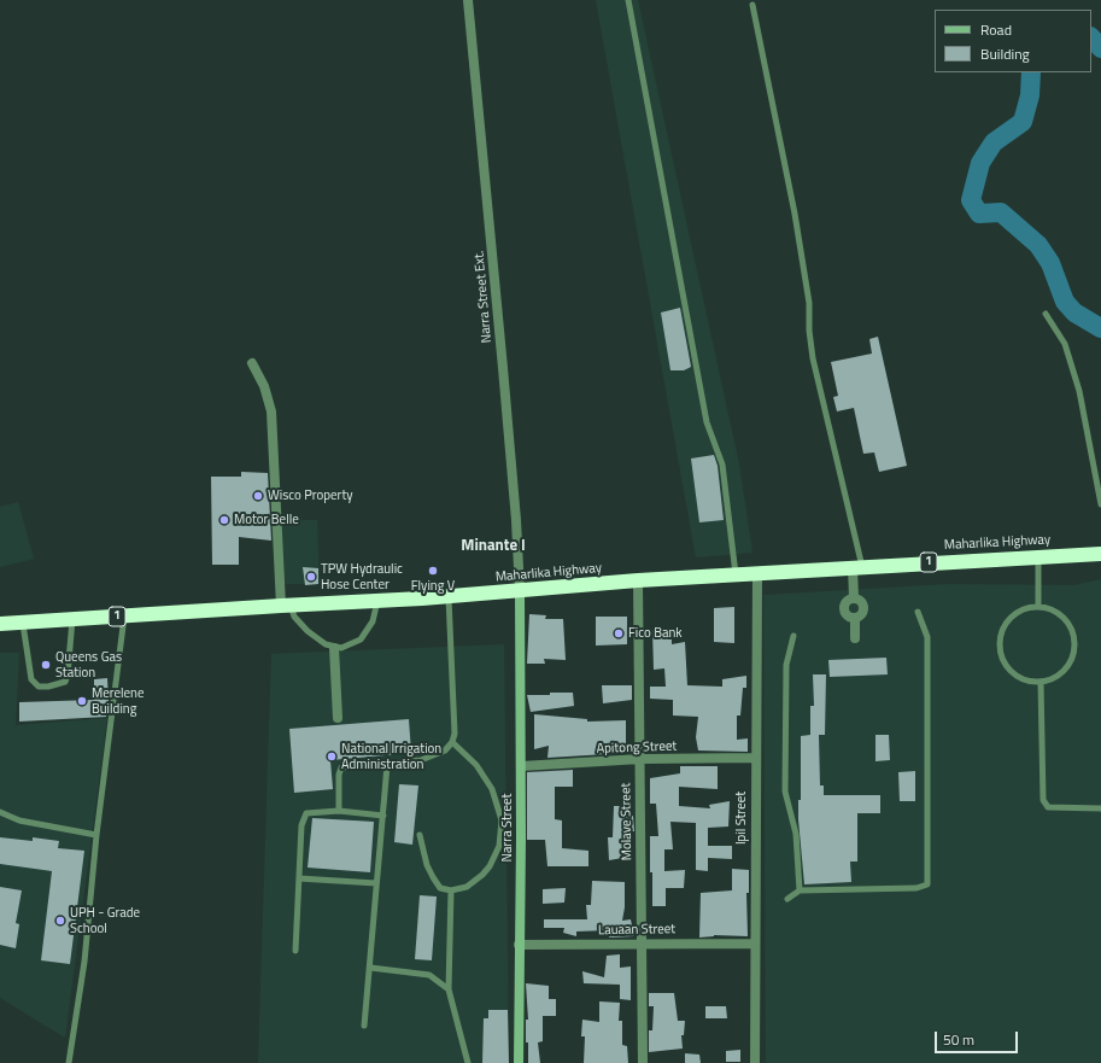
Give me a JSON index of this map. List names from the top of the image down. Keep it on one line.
{"streets":{"highway":["Maharlika Highway","1"],"street":["Narra Street Ext.","Apitong Street","Ipil Street","Molave Street","Narra Street","Lauaan Street"]},"crossings":[["Narra Street Ext.","Maharlika Highway"],["Narra Street Ext.","Narra Street"],["Maharlika Highway","Ipil Street"],["Maharlika Highway","Molave Street"],["Maharlika Highway","Narra Street"],["Apitong Street","Ipil Street"],["Apitong Street","Molave Street"],["Apitong Street","Narra Street"],["Ipil Street","Lauaan Street"],["Molave Street","Lauaan Street"],["Narra Street","Lauaan Street"]],"districts":["Minante I"],"places":["Wisco Property","Motor Belle","Flying V","TPW Hydraulic Hose Center","Fico Bank","Queens Gas Station","Merelene Building","National Irrigation Administration","UPH - Grade School"],"legend":["Road","Building"],"scale_bar":"50 m"}
